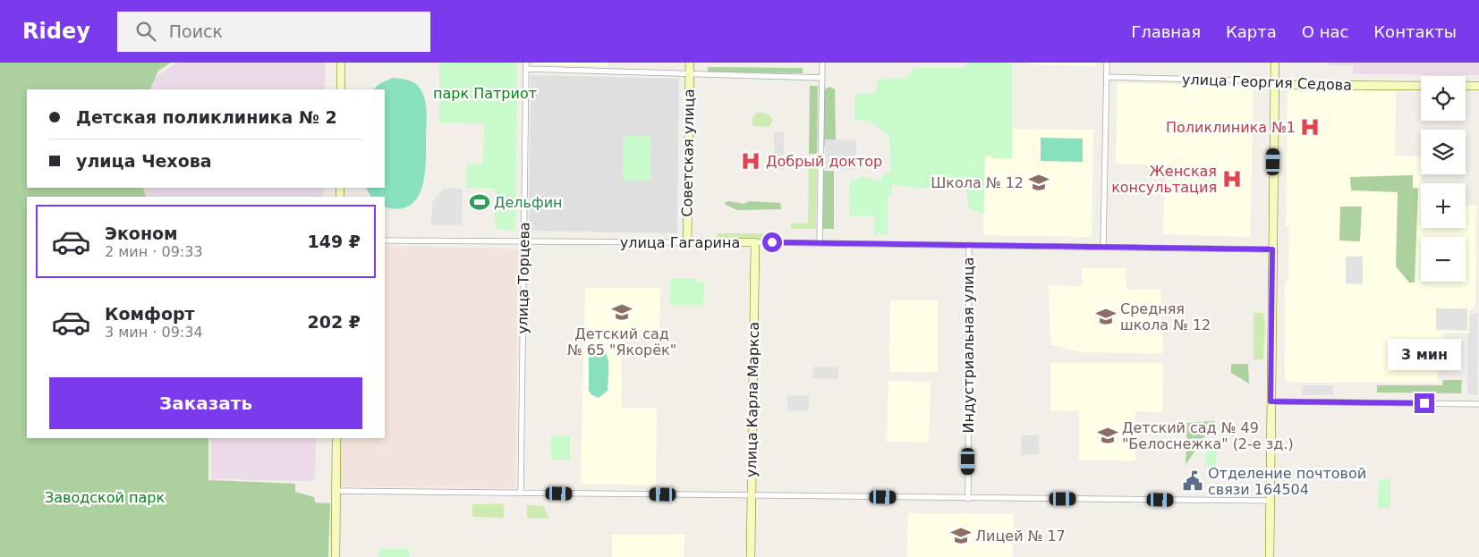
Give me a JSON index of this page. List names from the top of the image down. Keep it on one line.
{"streets":{"street":["улица Георгия Седова","Советская улица","улица Гагарина","улица Торцева","Индустриальная улица","улица Карла Маркса"]},"crossings":[["Советская улица","улица Гагарина"],["улица Гагарина","улица Торцева"],["улица Гагарина","Индустриальная улица"],["улица Гагарина","улица Карла Маркса"]],"parks":["парк Патриот","Заводской парк"],"places":{"hospital":["Поликлиника №1","Добрый доктор","Женская консультация"],"school or university":["Школа № 12","Детский сад № 65 \"Якорёк\"","Средняя школа № 12","Детский сад № 49 \"Белоснежка\" (2-е зд.)","Лицей № 17"],"sports":["Дельфин"],"public building":["Отделение почтовой связи 164504"]},"page":{"header":"Ridey","search":"Поиск","nav":["Главная","Карта","О нас","Контакты"],"map_buttons":["+","−"],"banner":["Детская поликлиника № 2","улица Чехова"],"list":[{"name":"Эконом","note":"2 мин · 09:33","value":"149 ₽"},{"name":"Комфорт","note":"3 мин · 09:34","value":"202 ₽"}],"bubble":"3 мин","buttons":"Заказать"}}
